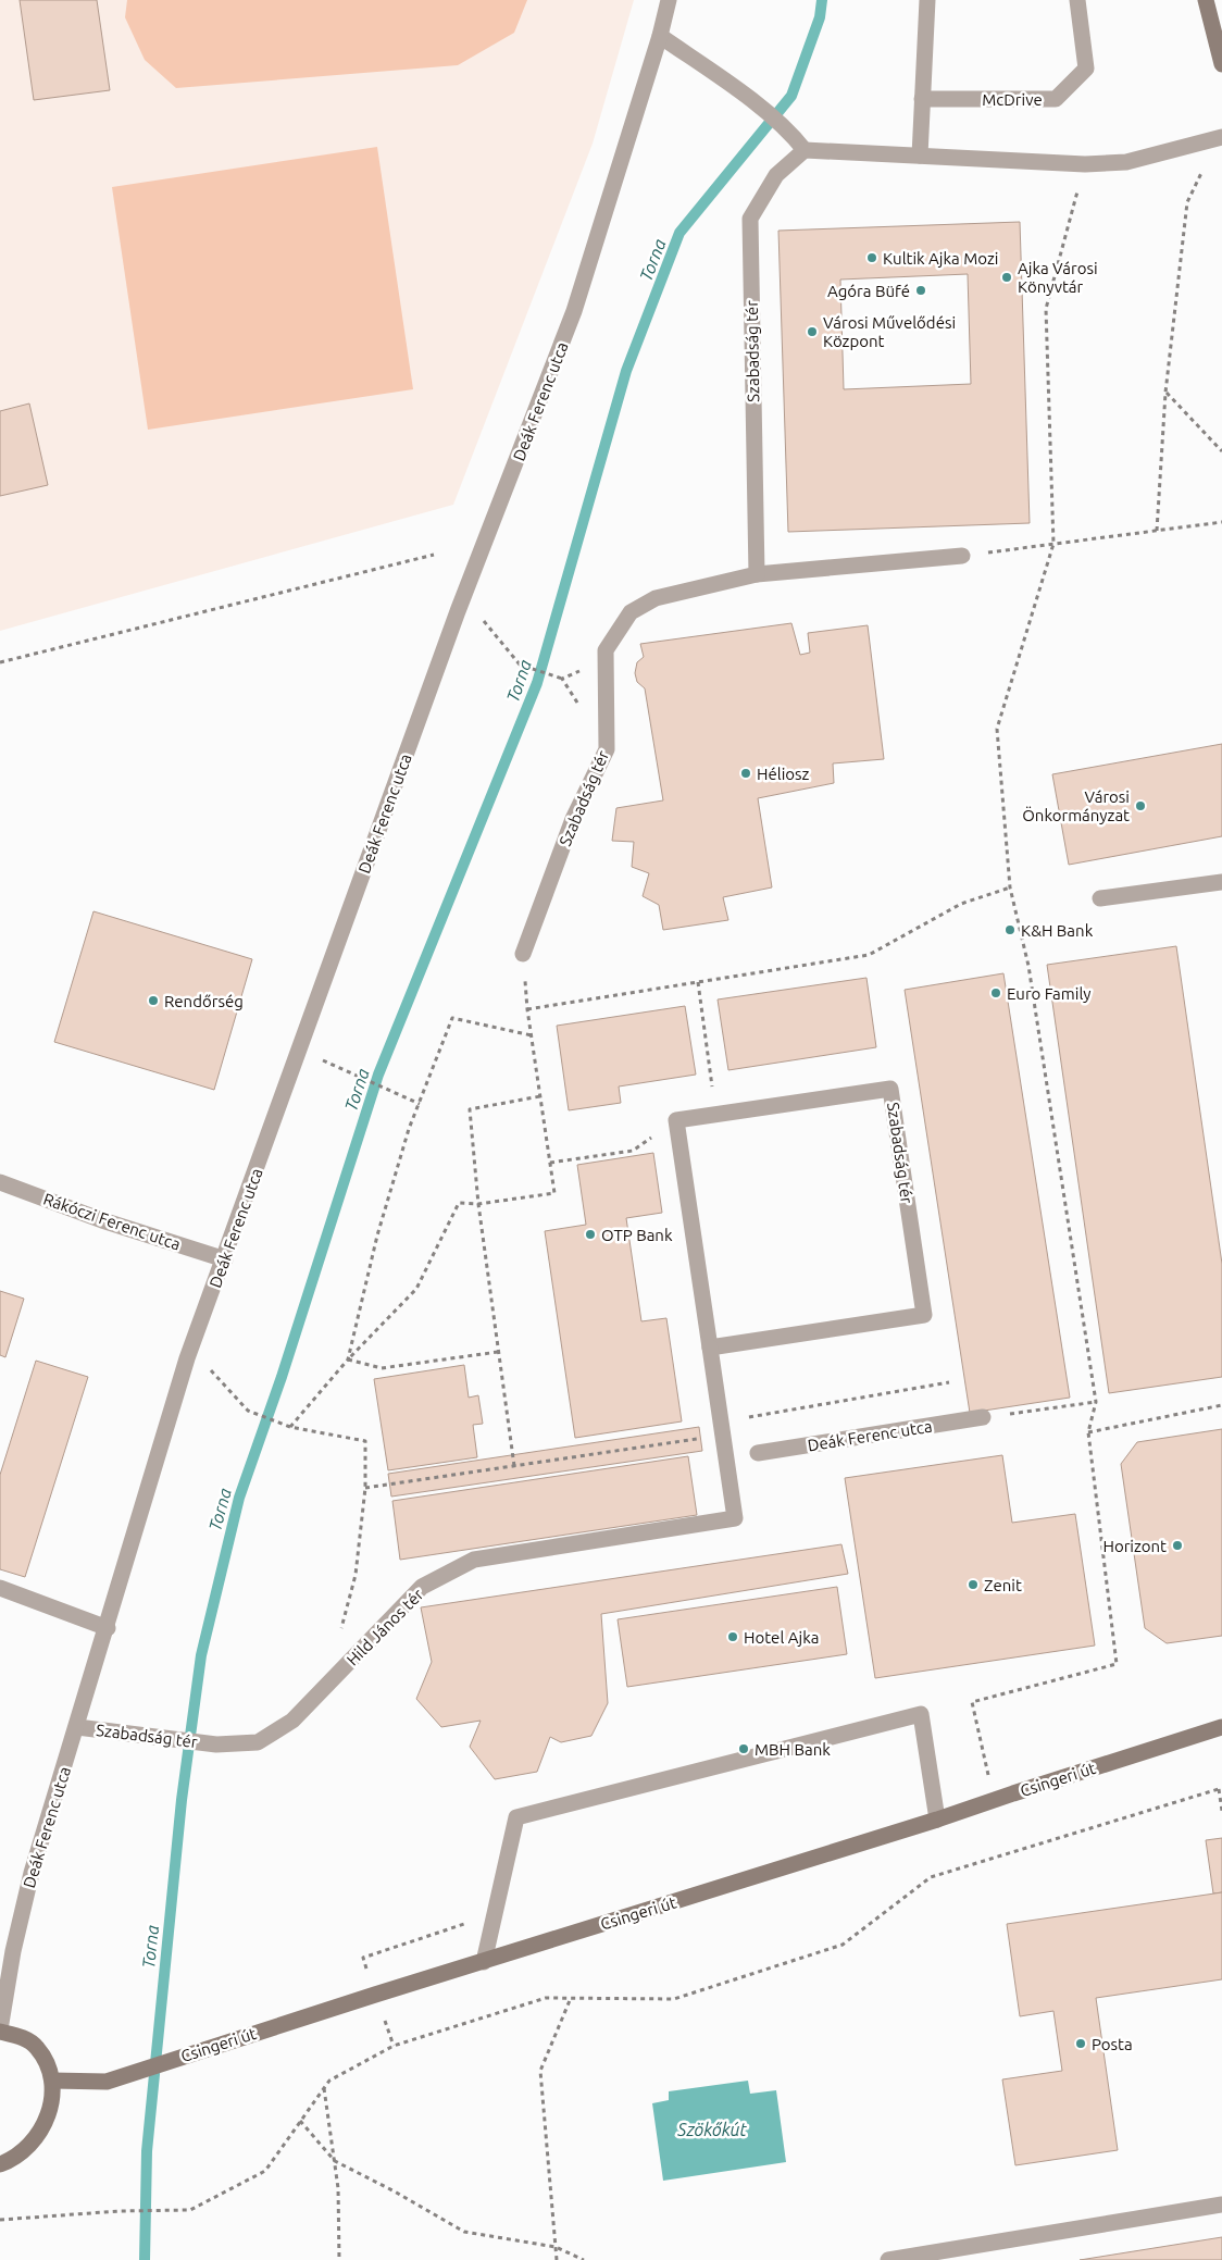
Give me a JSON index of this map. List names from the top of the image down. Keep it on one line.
{"streets":{"main road":["Csingeri út"],"street":["McDrive","Szabadság tér","Deák Ferenc utca","Rákóczi Ferenc utca","Hild János tér"]},"crossings":[["Szabadság tér","Deák Ferenc utca"],["Szabadság tér","Hild János tér"],["Deák Ferenc utca","Rákóczi Ferenc utca"]],"water":["Torna","Szökőkút"],"places":["Kultik Ajka Mozi","Ajka Városi Könyvtár","Agóra Büfé","Városi Művelődési Központ","Héliosz","Városi Önkormányzat","K&H Bank","Euro Family","Rendőrség","OTP Bank","Horizont","Zenit","Hotel Ajka","MBH Bank","Posta"]}
